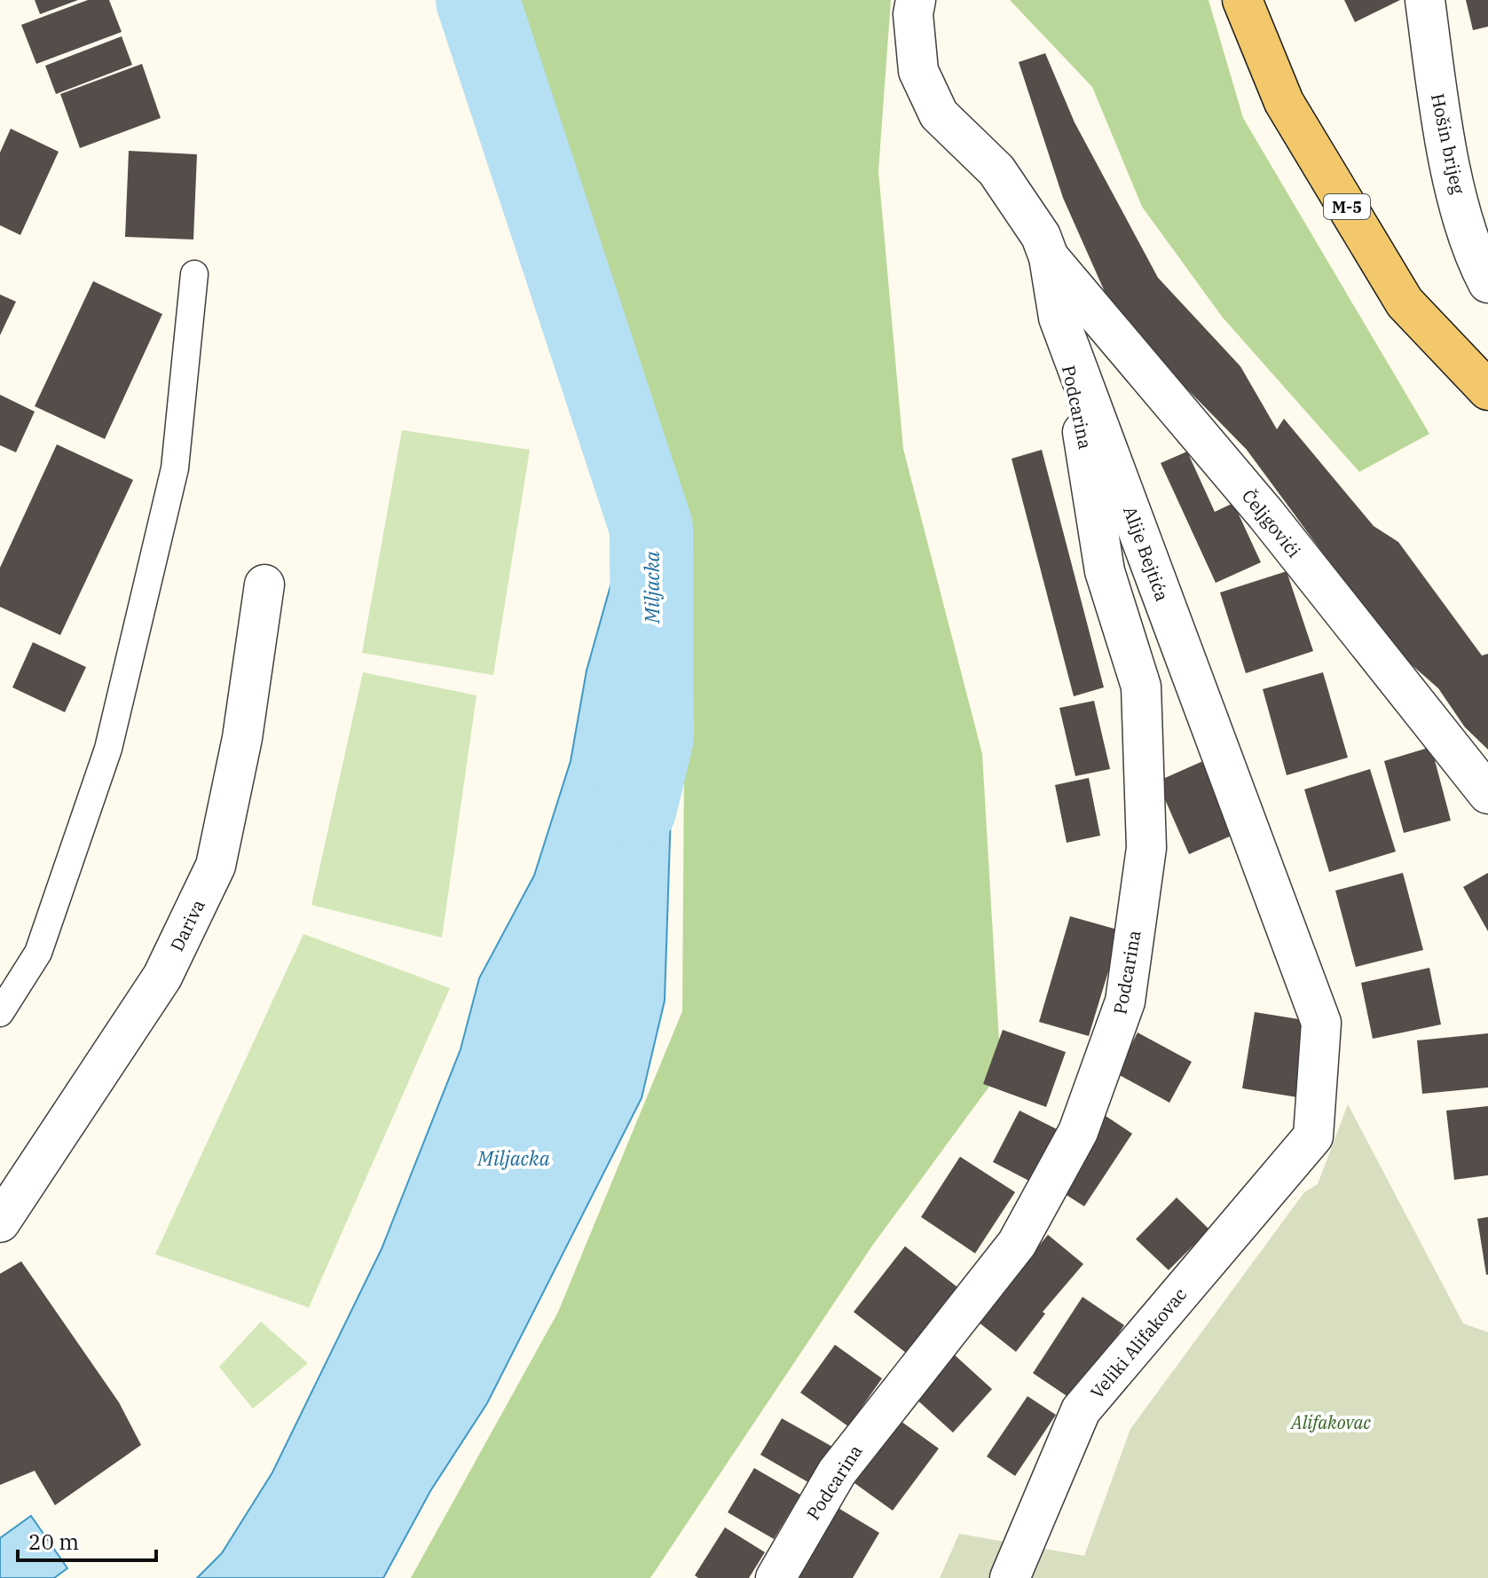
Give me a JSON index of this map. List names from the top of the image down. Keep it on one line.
{"streets":{"main road":["M-5"],"street":["Hošin brijeg","Podcarina","Čeljgovići","Alije Bejtića","Dariva","Veliki Alifakovac"]},"crossings":[["Podcarina","Alije Bejtića"],["Čeljgovići","Alije Bejtića"],["Alije Bejtića","Veliki Alifakovac"]],"water":["Miljacka"],"parks":["Alifakovac"],"scale_bar":"20 m"}
